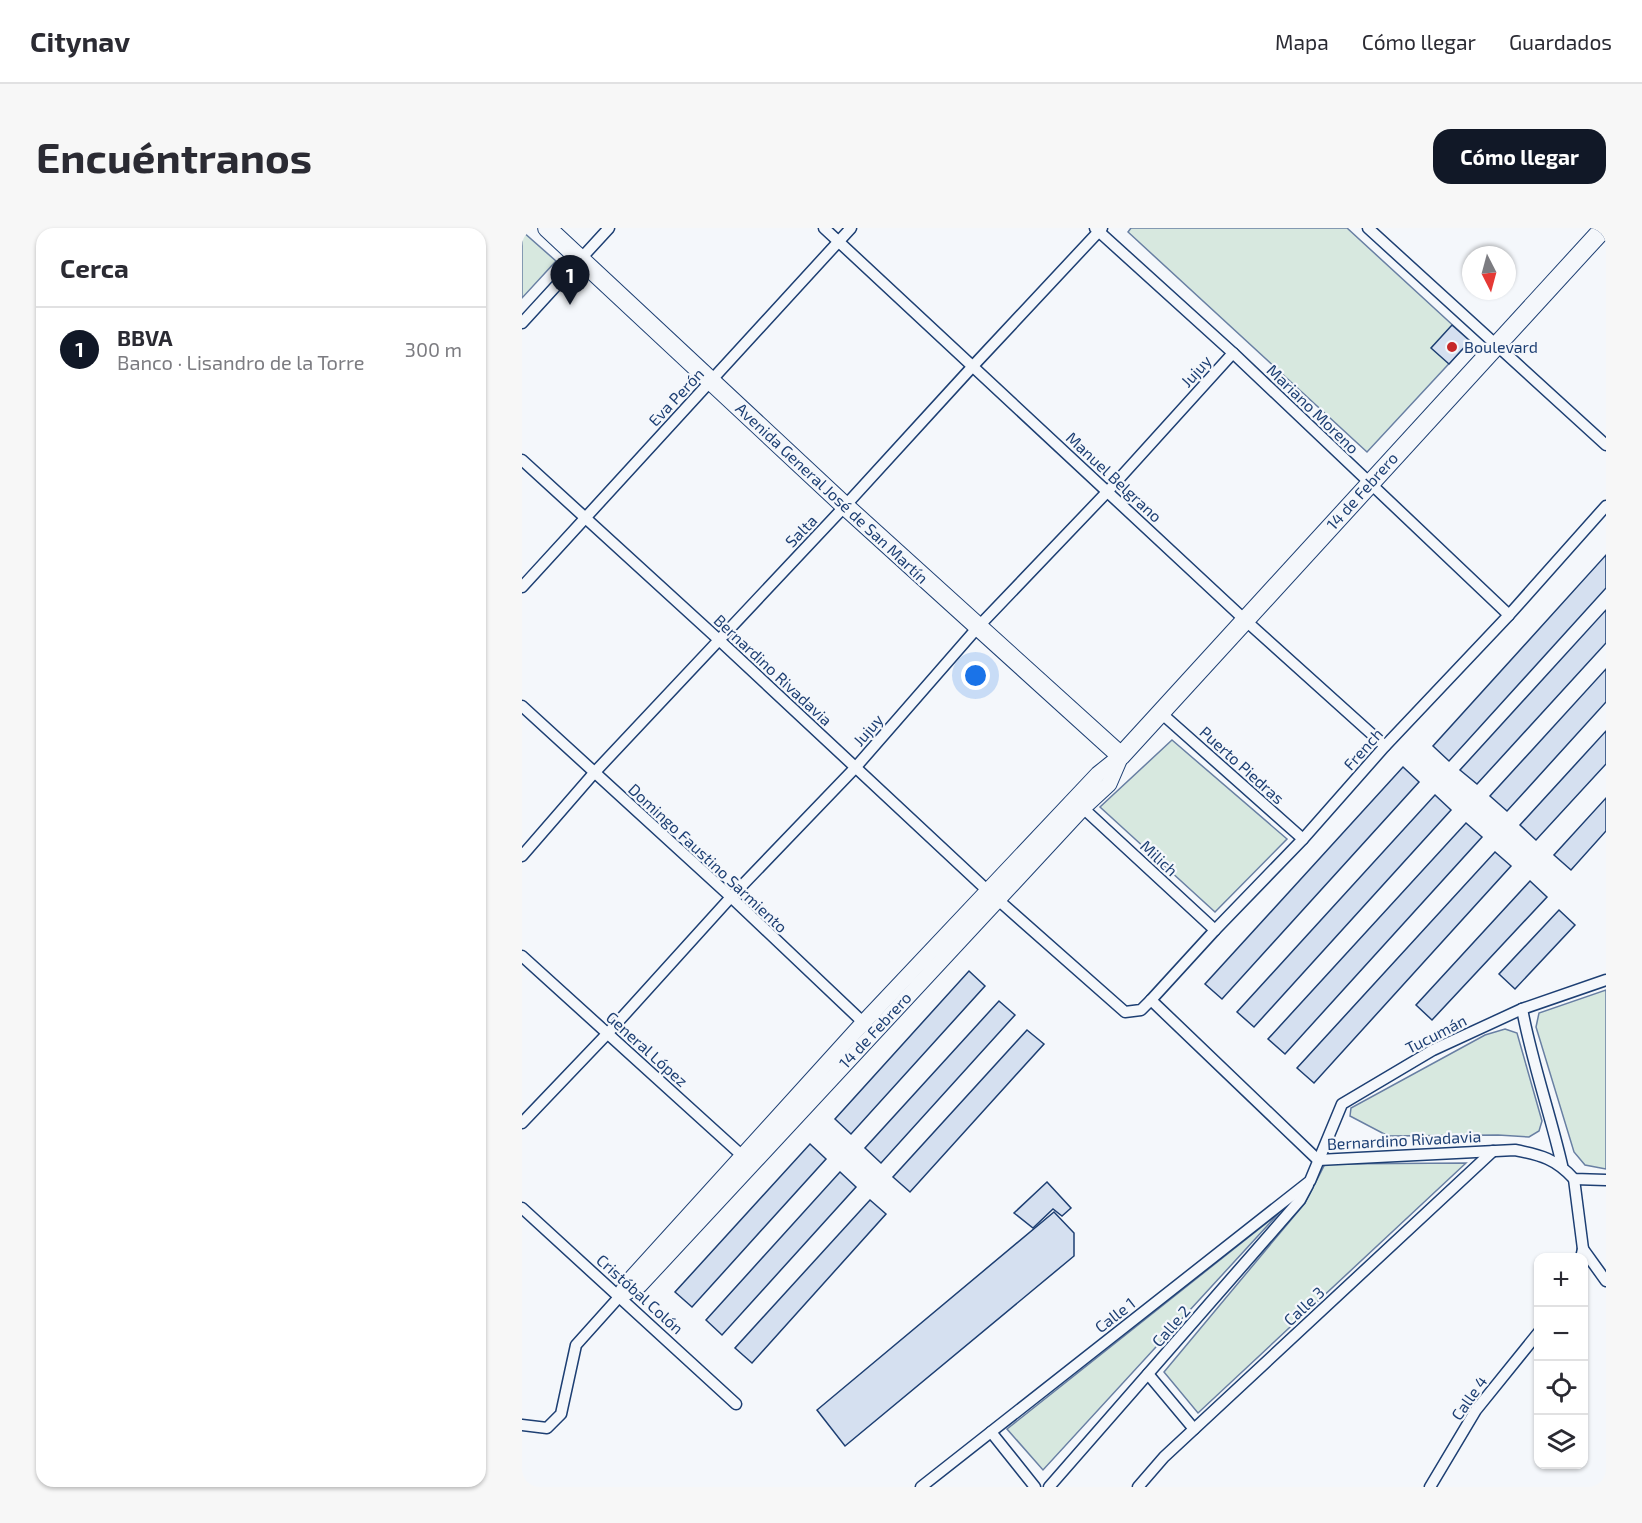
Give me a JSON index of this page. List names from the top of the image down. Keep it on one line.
{"streets":{"main road":["14 de Febrero","Avenida General José de San Martín"],"street":["Jujuy","Eva Perón","Mariano Moreno","Manuel Belgrano","Salta","Bernardino Rivadavia","French","Puerto Piedras","Domingo Faustino Sarmiento","Milich","Tucumán","General López","Cristóbal Colón","Calle 3","Calle 1","Calle 2","Calle 4"]},"crossings":[["Jujuy","Mariano Moreno"],["Jujuy","Manuel Belgrano"],["Jujuy","Avenida General José de San Martín"],["Jujuy","Bernardino Rivadavia"],["Jujuy","Domingo Faustino Sarmiento"],["Jujuy","General López"],["Eva Perón","Manuel Belgrano"],["Eva Perón","Avenida General José de San Martín"],["Eva Perón","Bernardino Rivadavia"],["Mariano Moreno","14 de Febrero"],["Mariano Moreno","Salta"],["Mariano Moreno","French"],["Manuel Belgrano","14 de Febrero"],["Manuel Belgrano","Salta"],["Manuel Belgrano","French"],["14 de Febrero","Avenida General José de San Martín"],["14 de Febrero","Bernardino Rivadavia"],["14 de Febrero","Puerto Piedras"],["14 de Febrero","Domingo Faustino Sarmiento"],["14 de Febrero","Milich"],["14 de Febrero","General López"],["14 de Febrero","Cristóbal Colón"],["Avenida General José de San Martín","Salta"],["Salta","Bernardino Rivadavia"],["Salta","Domingo Faustino Sarmiento"],["Bernardino Rivadavia","French"],["Bernardino Rivadavia","Tucumán"],["Bernardino Rivadavia","Calle 3"],["French","Puerto Piedras"],["French","Milich"],["Calle 1","Calle 2"]],"places":["Boulevard"],"north":"bottom","page":{"header":"Citynav","nav":["Mapa","Cómo llegar","Guardados"],"buttons":"Cómo llegar","title":"Encuéntranos","heading":"Cerca","pins":"1","list":[{"mark":"1","name":"BBVA","note":"Banco · Lisandro de la Torre","value":"300 m"}],"map_buttons":["+","−"]}}
